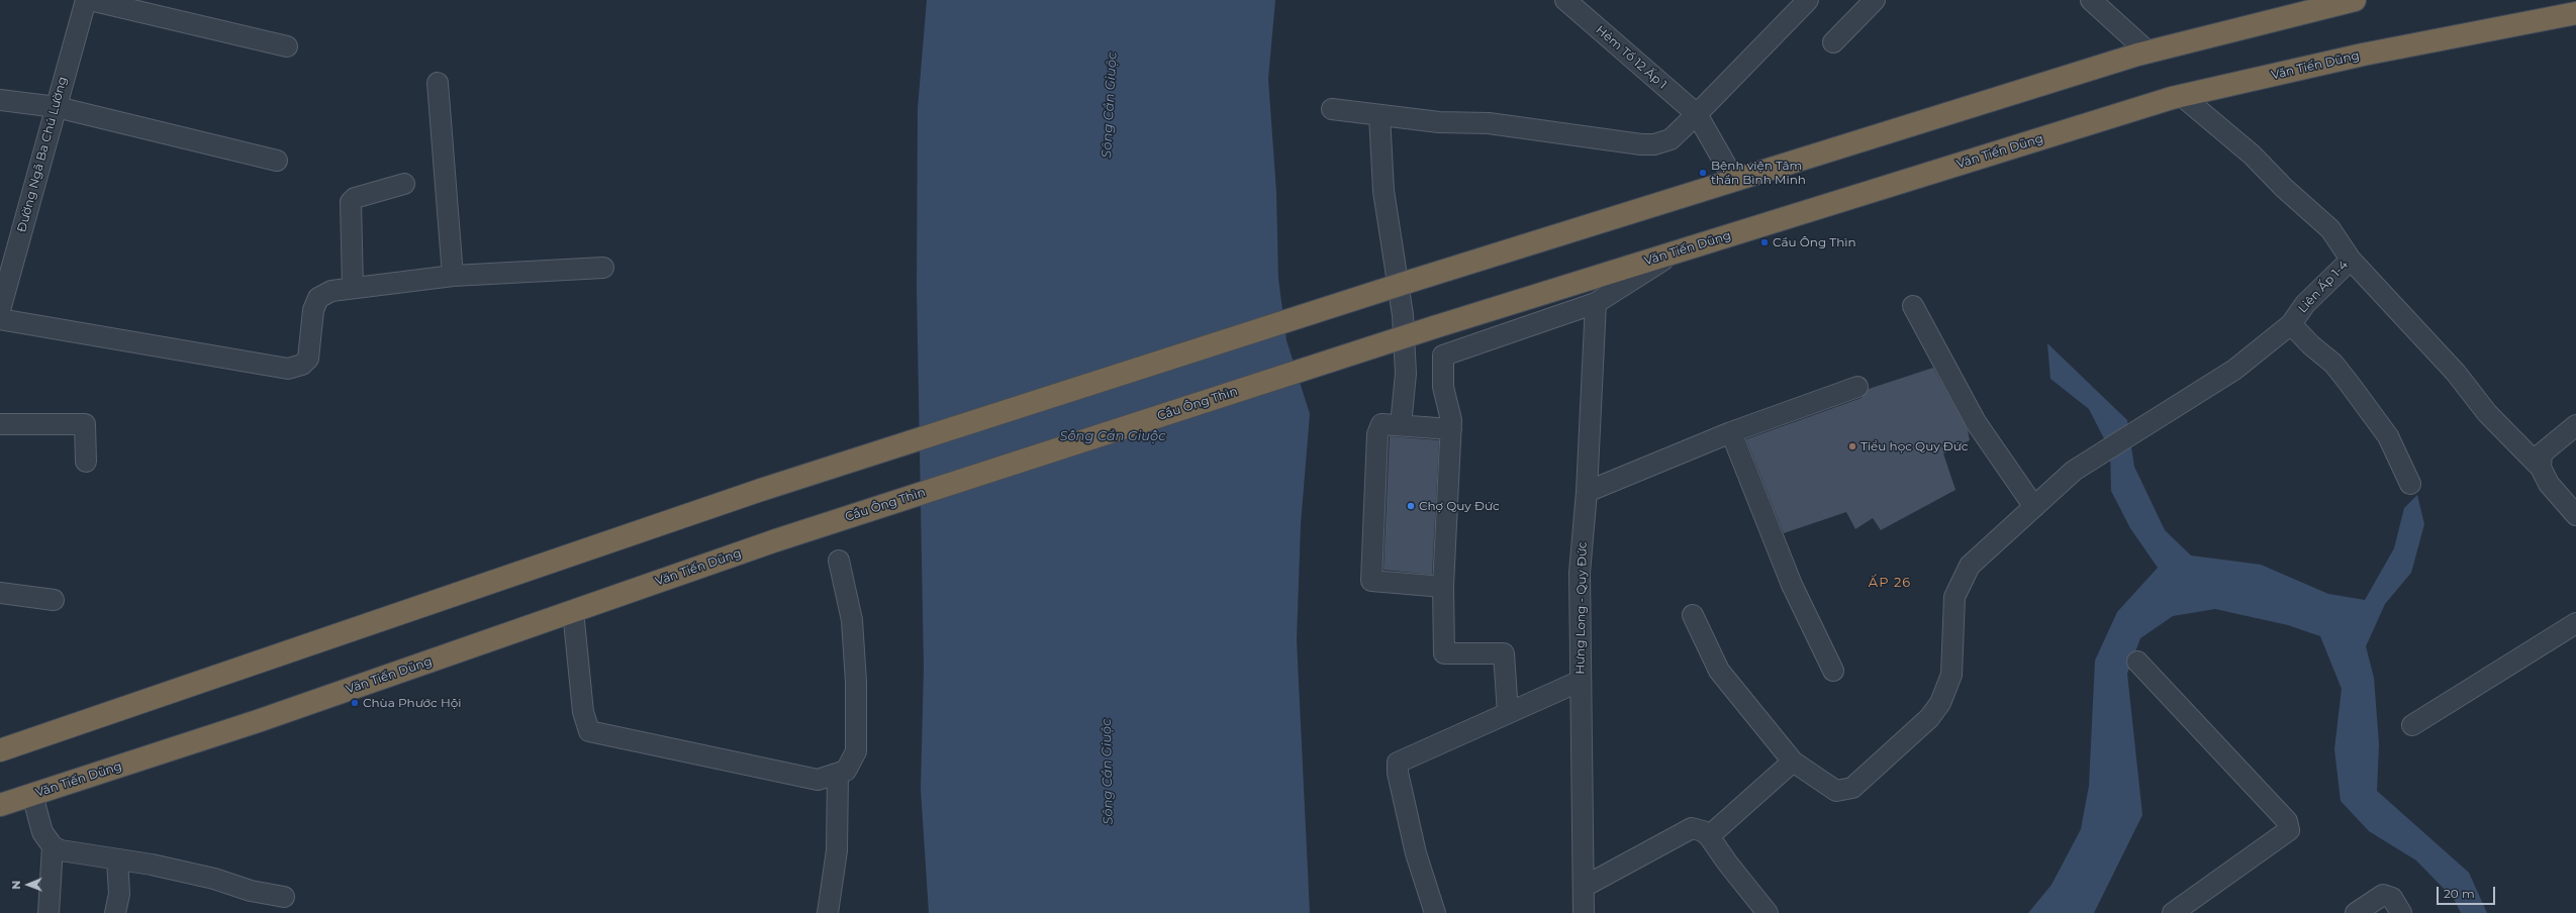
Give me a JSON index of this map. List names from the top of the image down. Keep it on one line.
{"streets":{"highway":["Văn Tiến Dũng","Cầu Ông Thìn"],"street":["Hẻm Tổ 12 Ấp 1","Đường Ngã Ba Chú Lường","Liên Ấp 1-4","Hưng Long - Quy Đức"]},"crossings":[["Văn Tiến Dũng","Liên Ấp 1-4"],["Văn Tiến Dũng","Cầu Ông Thìn"]],"districts":["ẤP 26"],"water":["Sông Cần Giuộc"],"places":["Bệnh viện Tâm thần Bình Minh","Cầu Ông Thìn","Tiểu học Quy Đức","Chợ Quy Đức","Chùa Phước Hội"],"scale_bar":"20 m","north":"left"}
